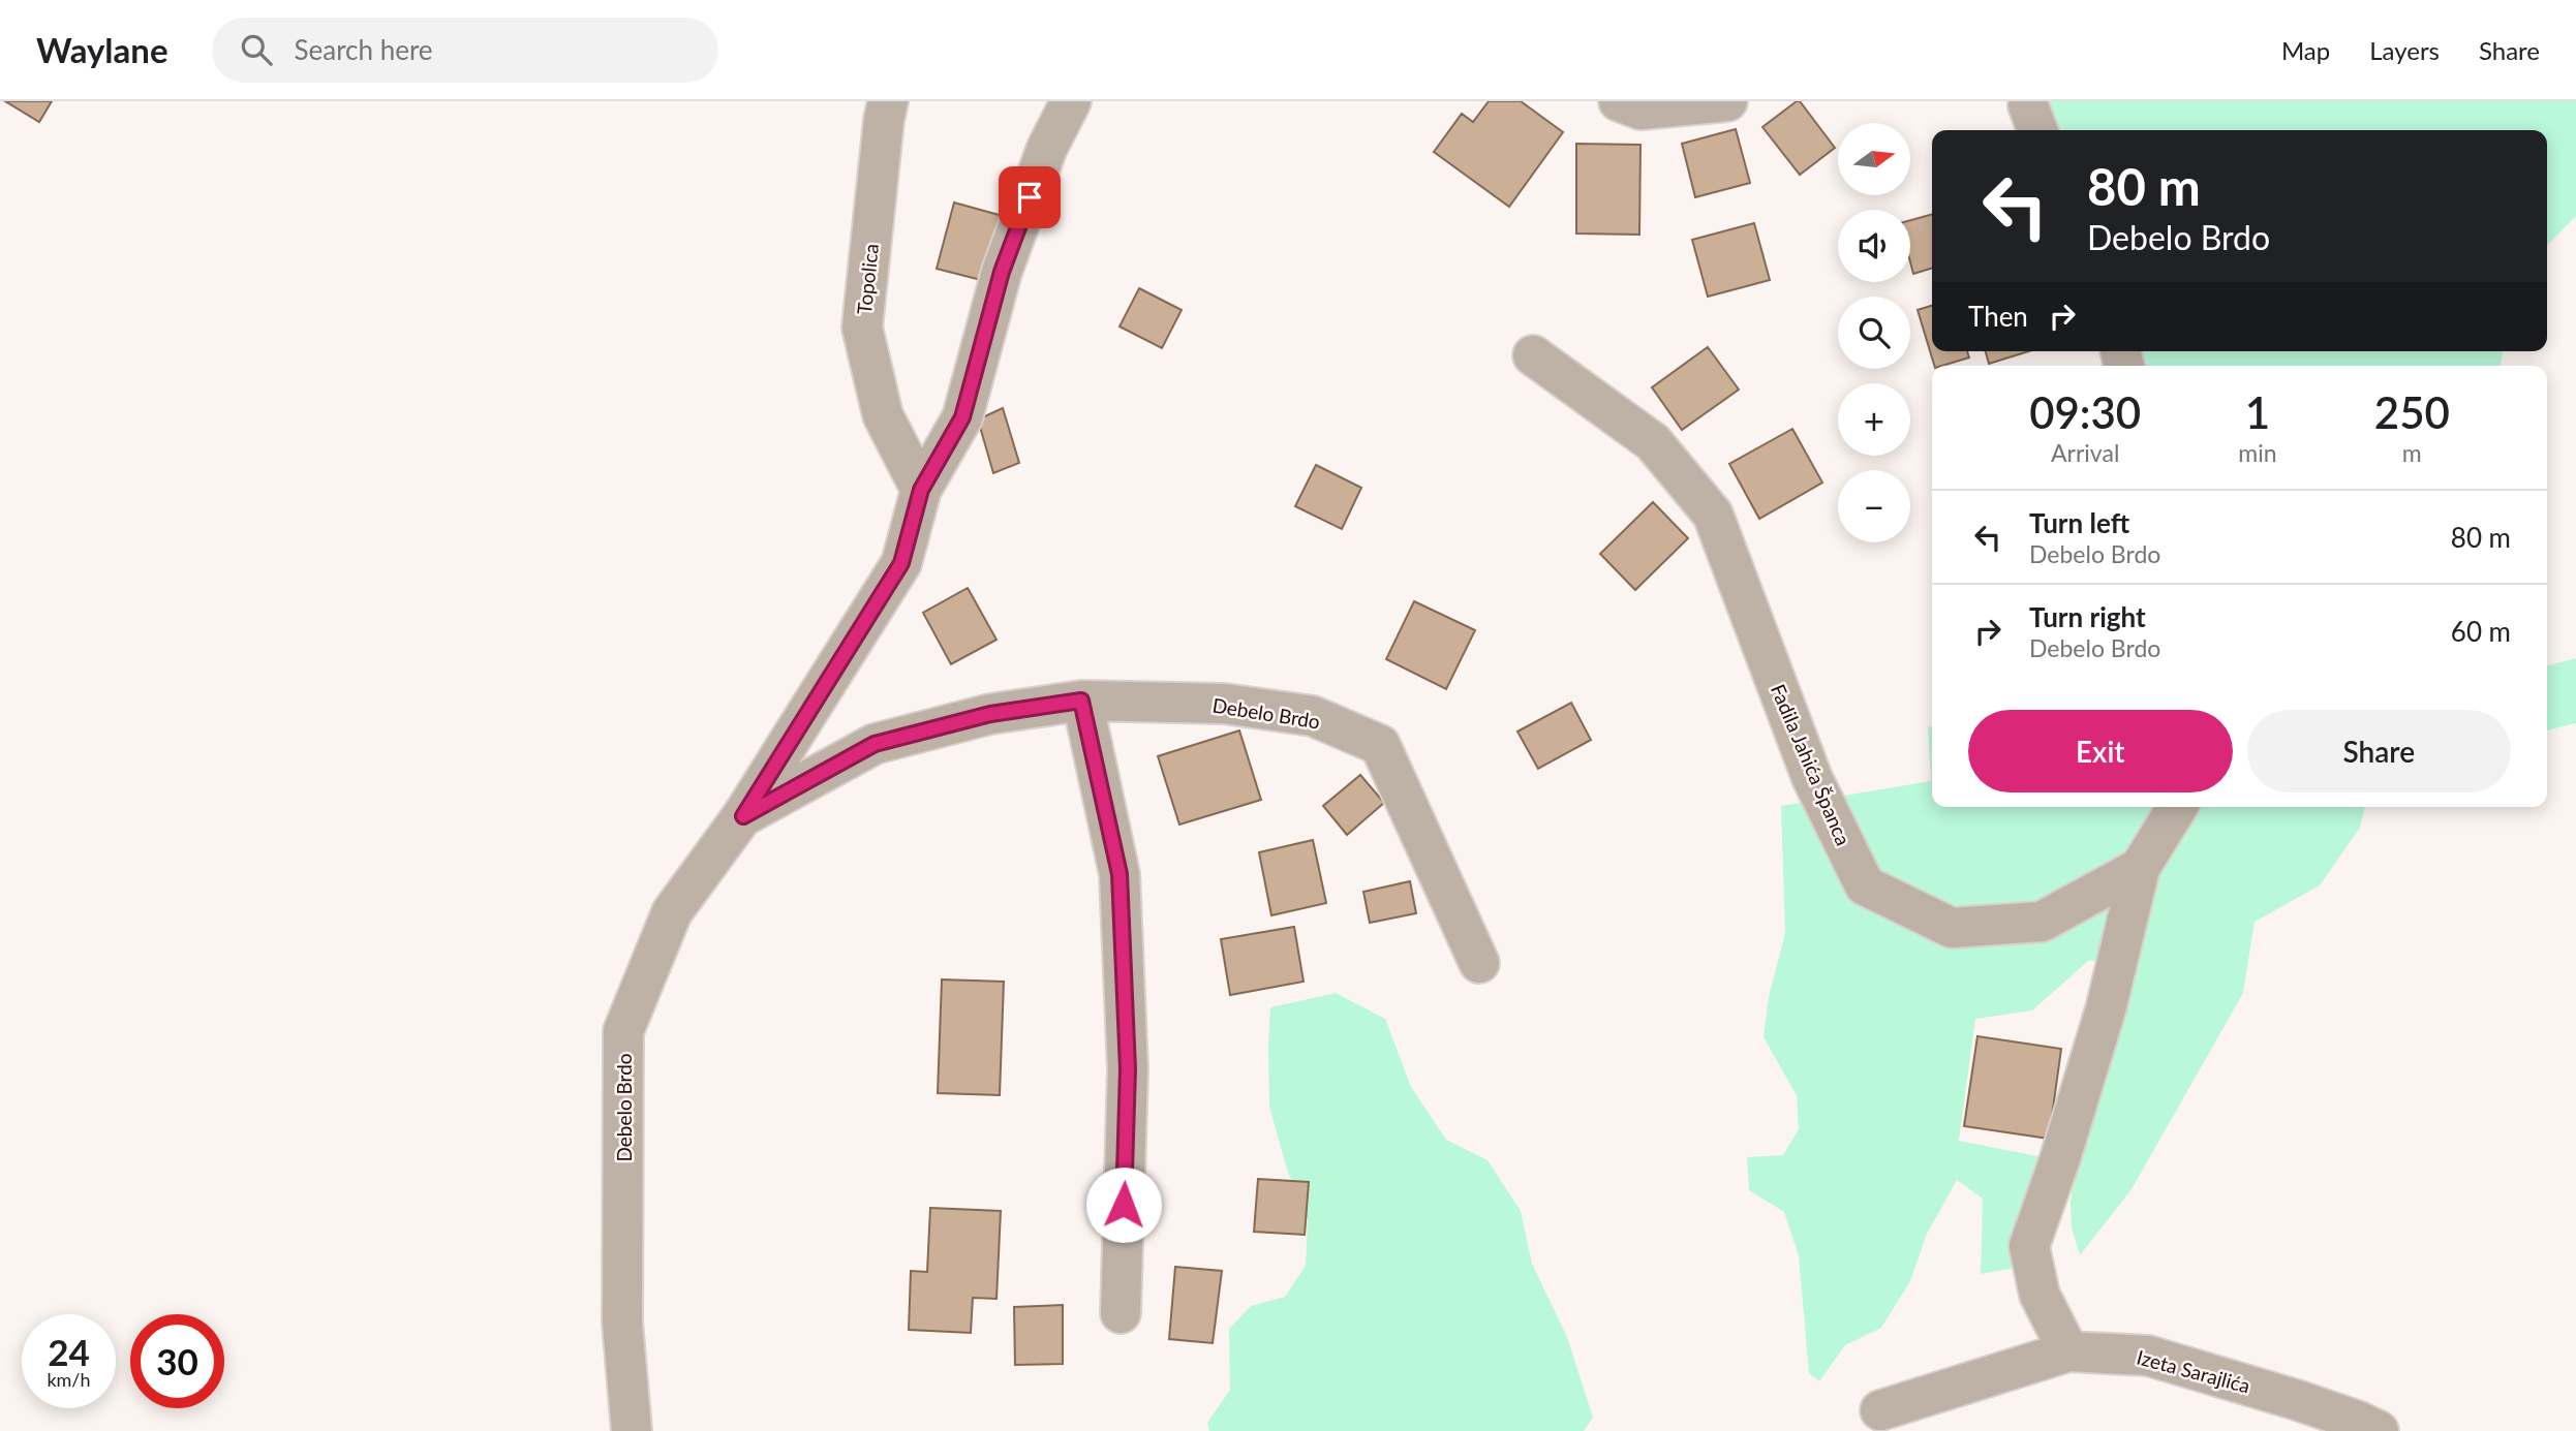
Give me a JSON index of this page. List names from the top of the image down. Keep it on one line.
{"streets":{"street":["Topolica","Debelo Brdo","Fadila Jahića Španca","Izeta Sarajlića"]},"crossings":[["Topolica","Debelo Brdo"]],"north":"right","page":{"header":"Waylane","search":"Search here","nav":["Map","Layers","Share"],"map_buttons":["+","−"],"turn":["80 m","Debelo Brdo"],"then":"Then","eta":["09:30","Arrival","1","min","250","m"],"list":[{"name":"Turn left","note":"Debelo Brdo","value":"80 m"},{"name":"Turn right","note":"Debelo Brdo","value":"60 m"}],"buttons":["Exit","Share"],"speed":"24 km/h","limit":"30"}}
